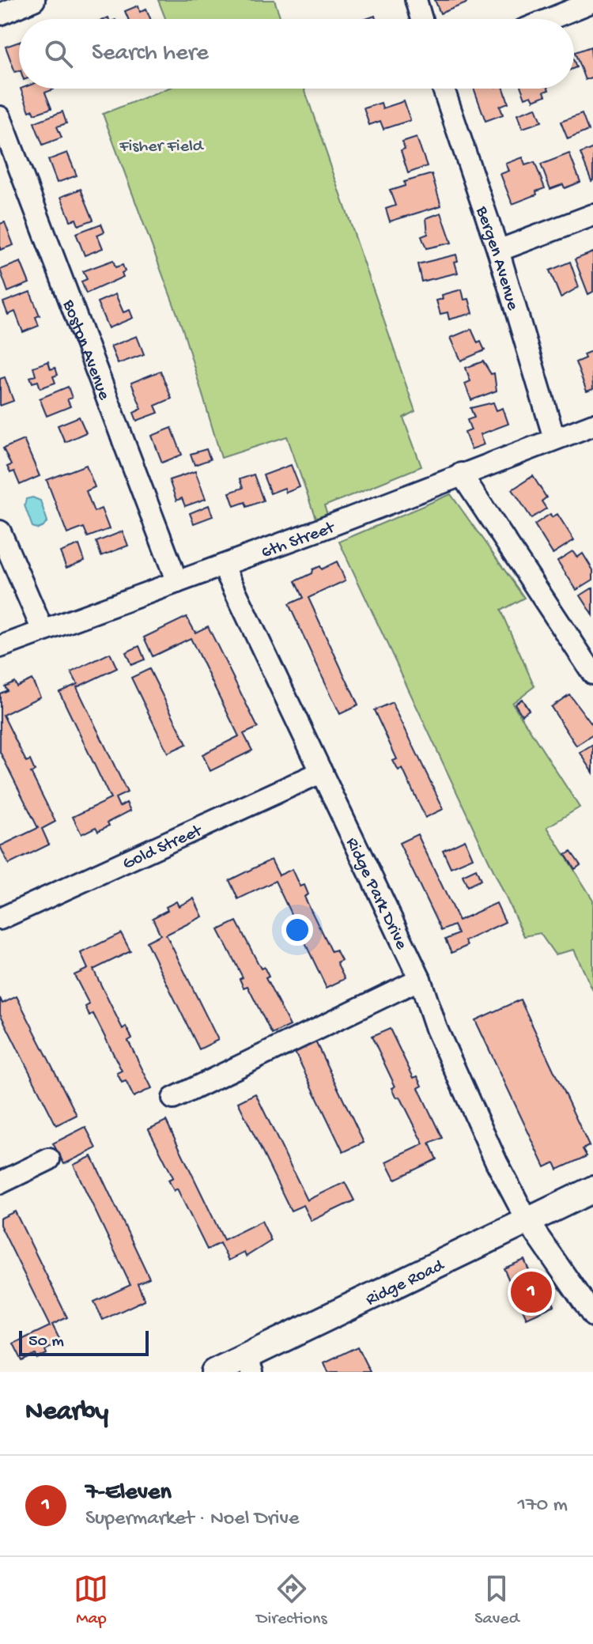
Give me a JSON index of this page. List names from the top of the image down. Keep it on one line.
{"streets":{"main road":["Ridge Road"],"street":["Bergen Avenue","Boston Avenue","6th Street","Gold Street","Ridge Park Drive"]},"crossings":[["Bergen Avenue","6th Street"],["Boston Avenue","6th Street"],["6th Street","Ridge Park Drive"],["Gold Street","Ridge Park Drive"],["Ridge Park Drive","Ridge Road"]],"parks":["Fisher Field"],"scale_bar":"50 m","page":{"search":"Search here","pins":"1","scale":"50 m","heading":"Nearby","list":[{"mark":"1","name":"7-Eleven","note":"Supermarket · Noel Drive","value":"170 m"}],"nav":["Map","Directions","Saved"]}}
